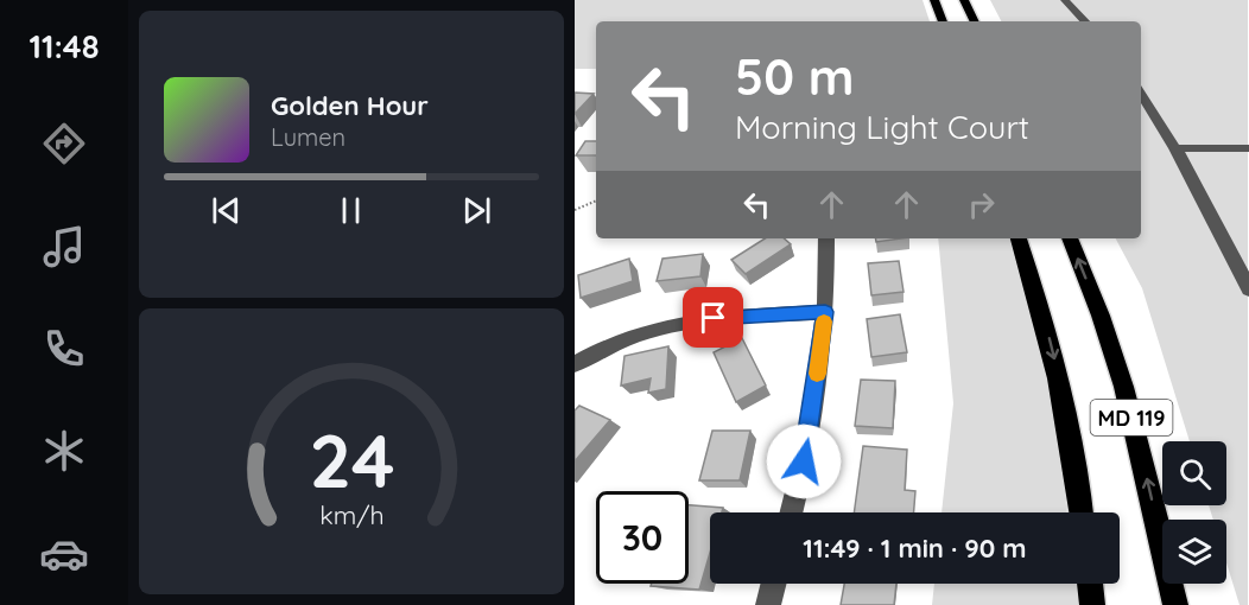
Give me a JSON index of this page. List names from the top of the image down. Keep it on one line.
{"streets":{"main road":["MD 119"]},"page":{"tabs":"11:48","turn":["50 m","Morning Light Court"],"song":["Golden Hour","Lumen"],"limit":"30","trip":"11:49 · 1 min · 90 m","gauge":["24","km/h"]}}
